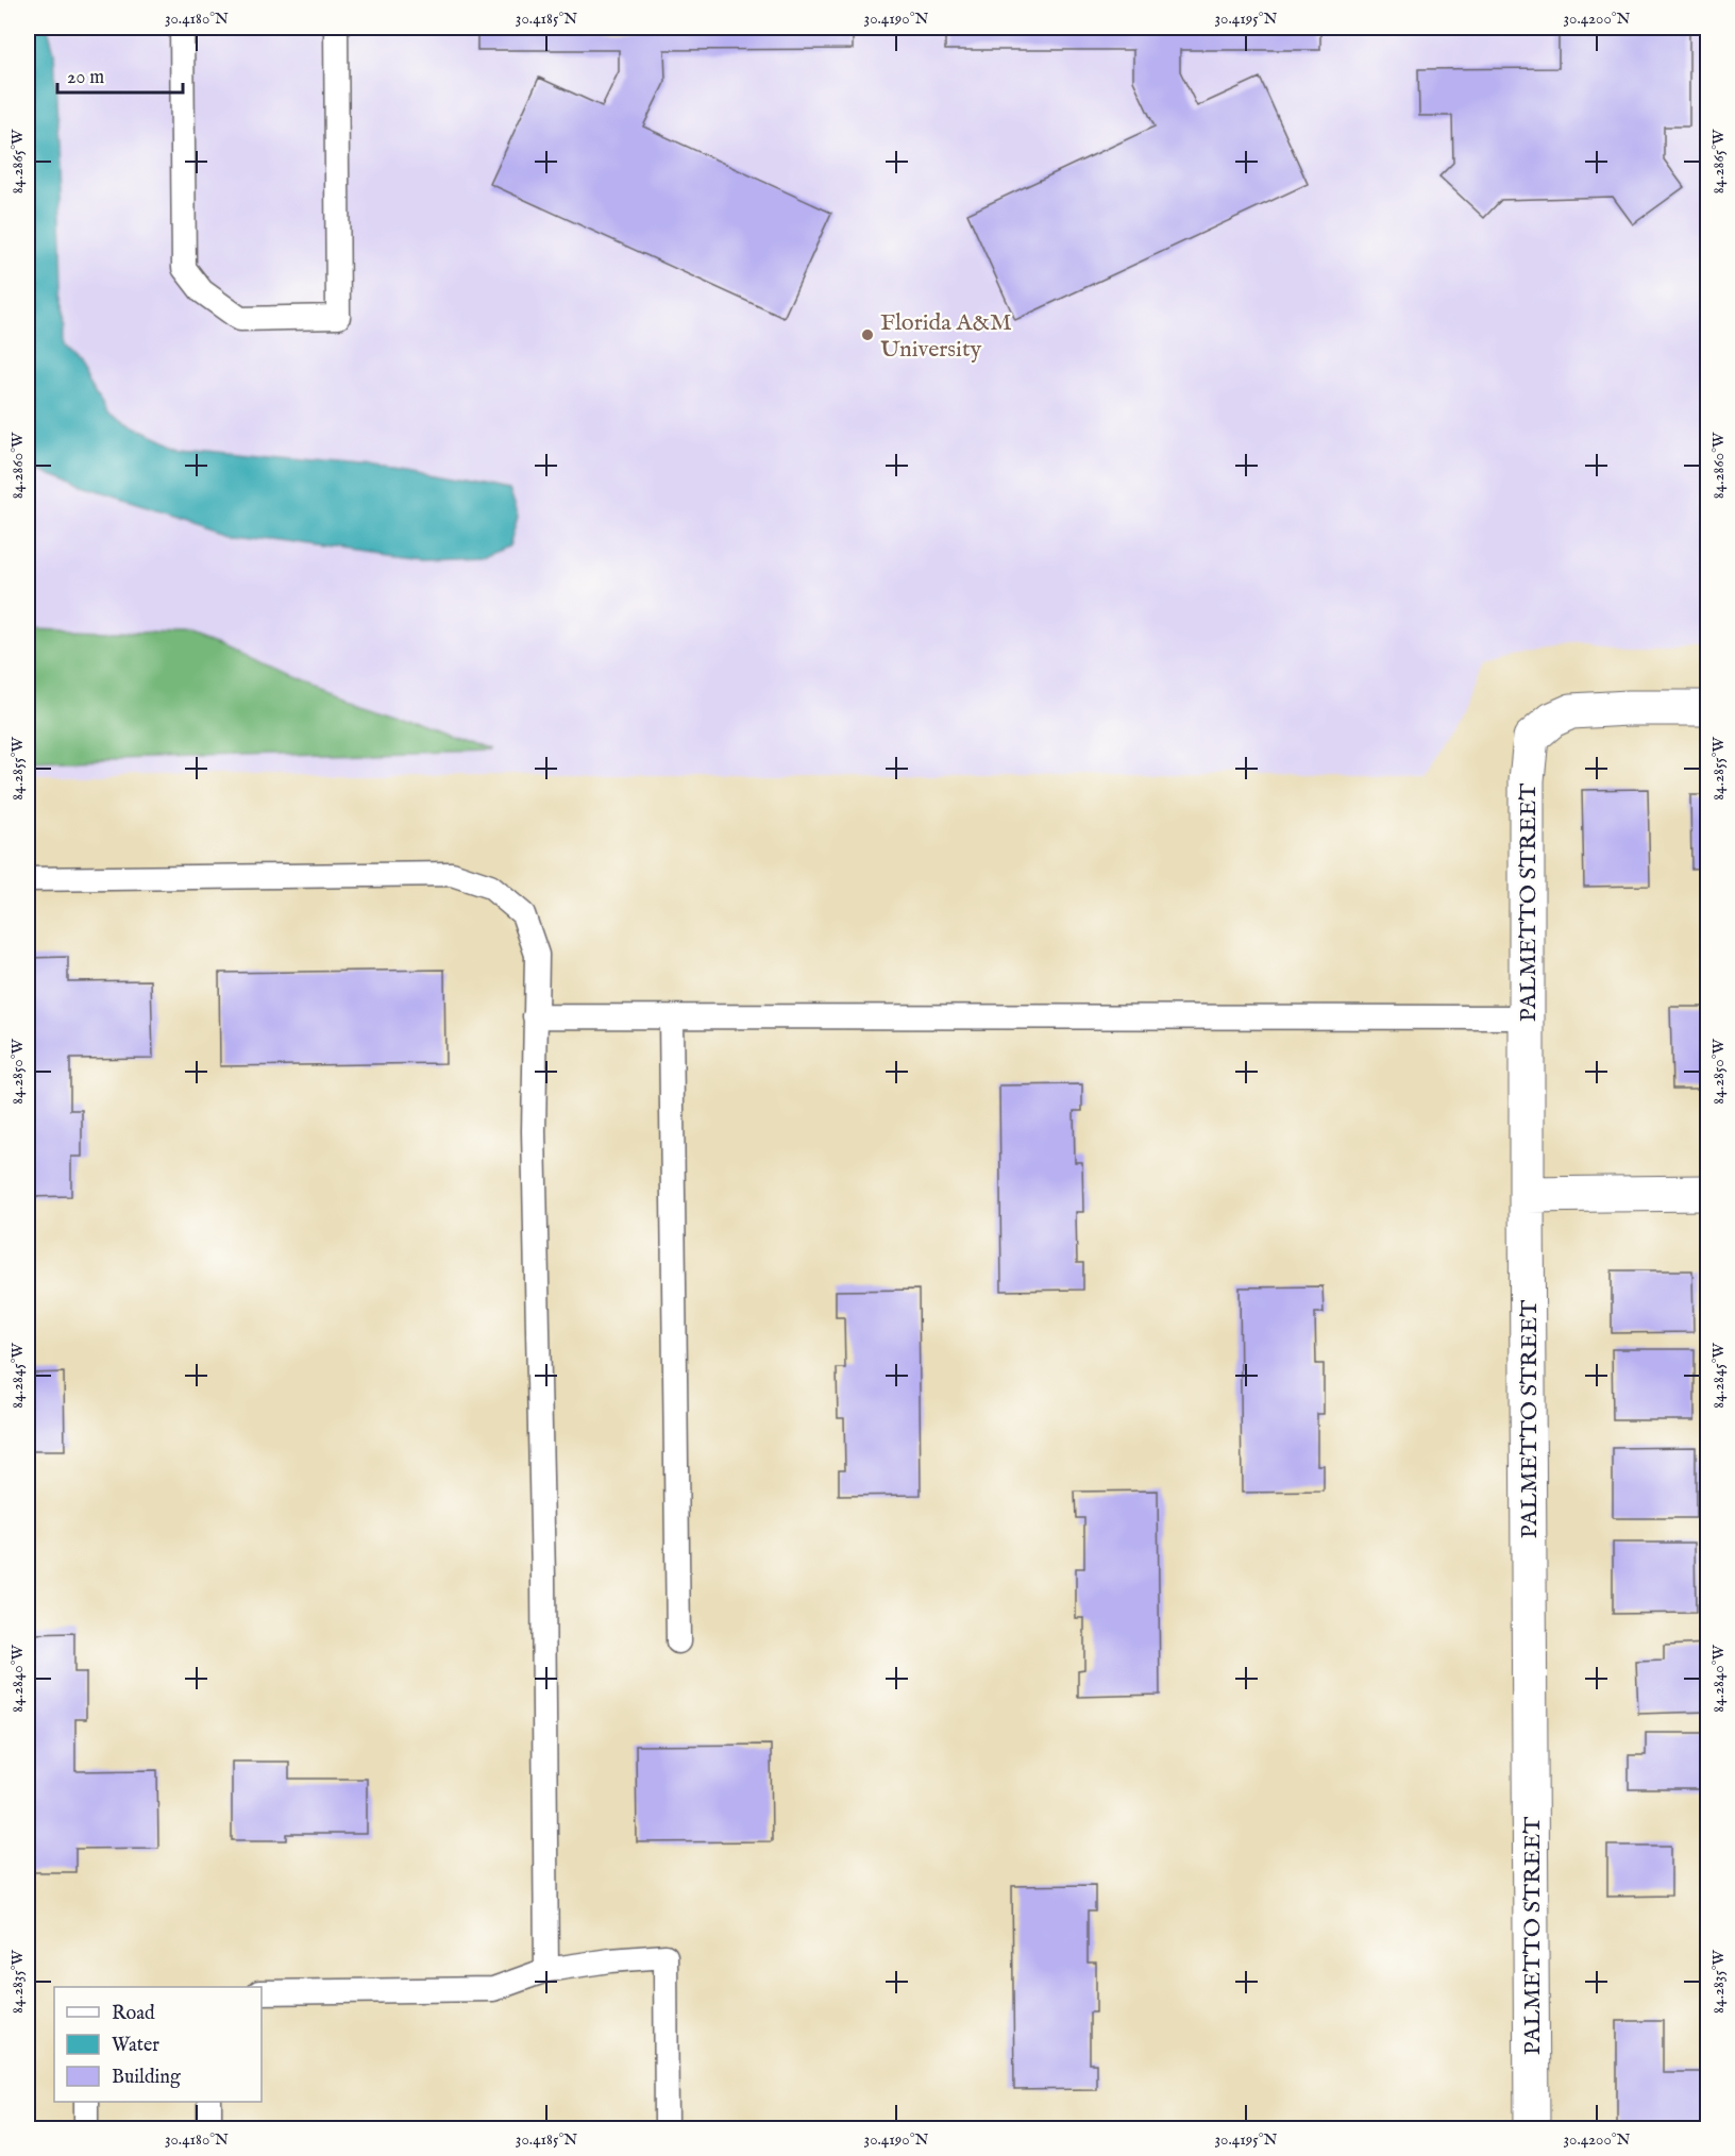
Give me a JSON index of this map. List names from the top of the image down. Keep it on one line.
{"streets":{"street":["PALMETTO STREET"]},"places":["Florida A&M University"],"legend":["Road","Water","Building"],"scale_bar":"20 m","coordinates":["30.4180°N","30.4185°N","30.4190°N","30.4195°N","30.4200°N","84.2865°W","84.2860°W","84.2855°W","84.2850°W","84.2845°W","84.2840°W","84.2835°W"]}
